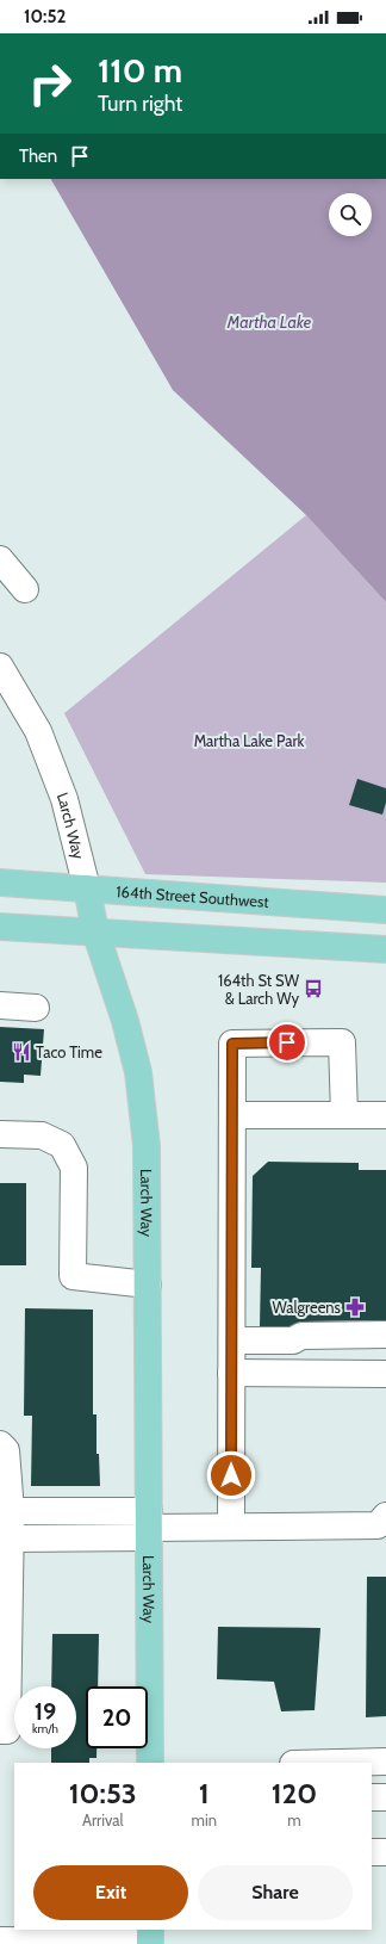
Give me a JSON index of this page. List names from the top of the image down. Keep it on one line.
{"streets":{"main road":["Larch Way","164th Street Southwest"]},"crossings":[["Larch Way","164th Street Southwest"]],"water":["Martha Lake"],"parks":["Martha Lake Park"],"places":{"bus stop":["164th St SW & Larch Wy"],"restaurant":["Taco Time"],"pharmacy":["Walgreens"]},"page":{"status":"10:52","turn":["110 m","Turn right"],"then":"Then","speed":"19 km/h","limit":"20","eta":["10:53","Arrival","1","min","120","m"],"buttons":["Exit","Share"]}}
